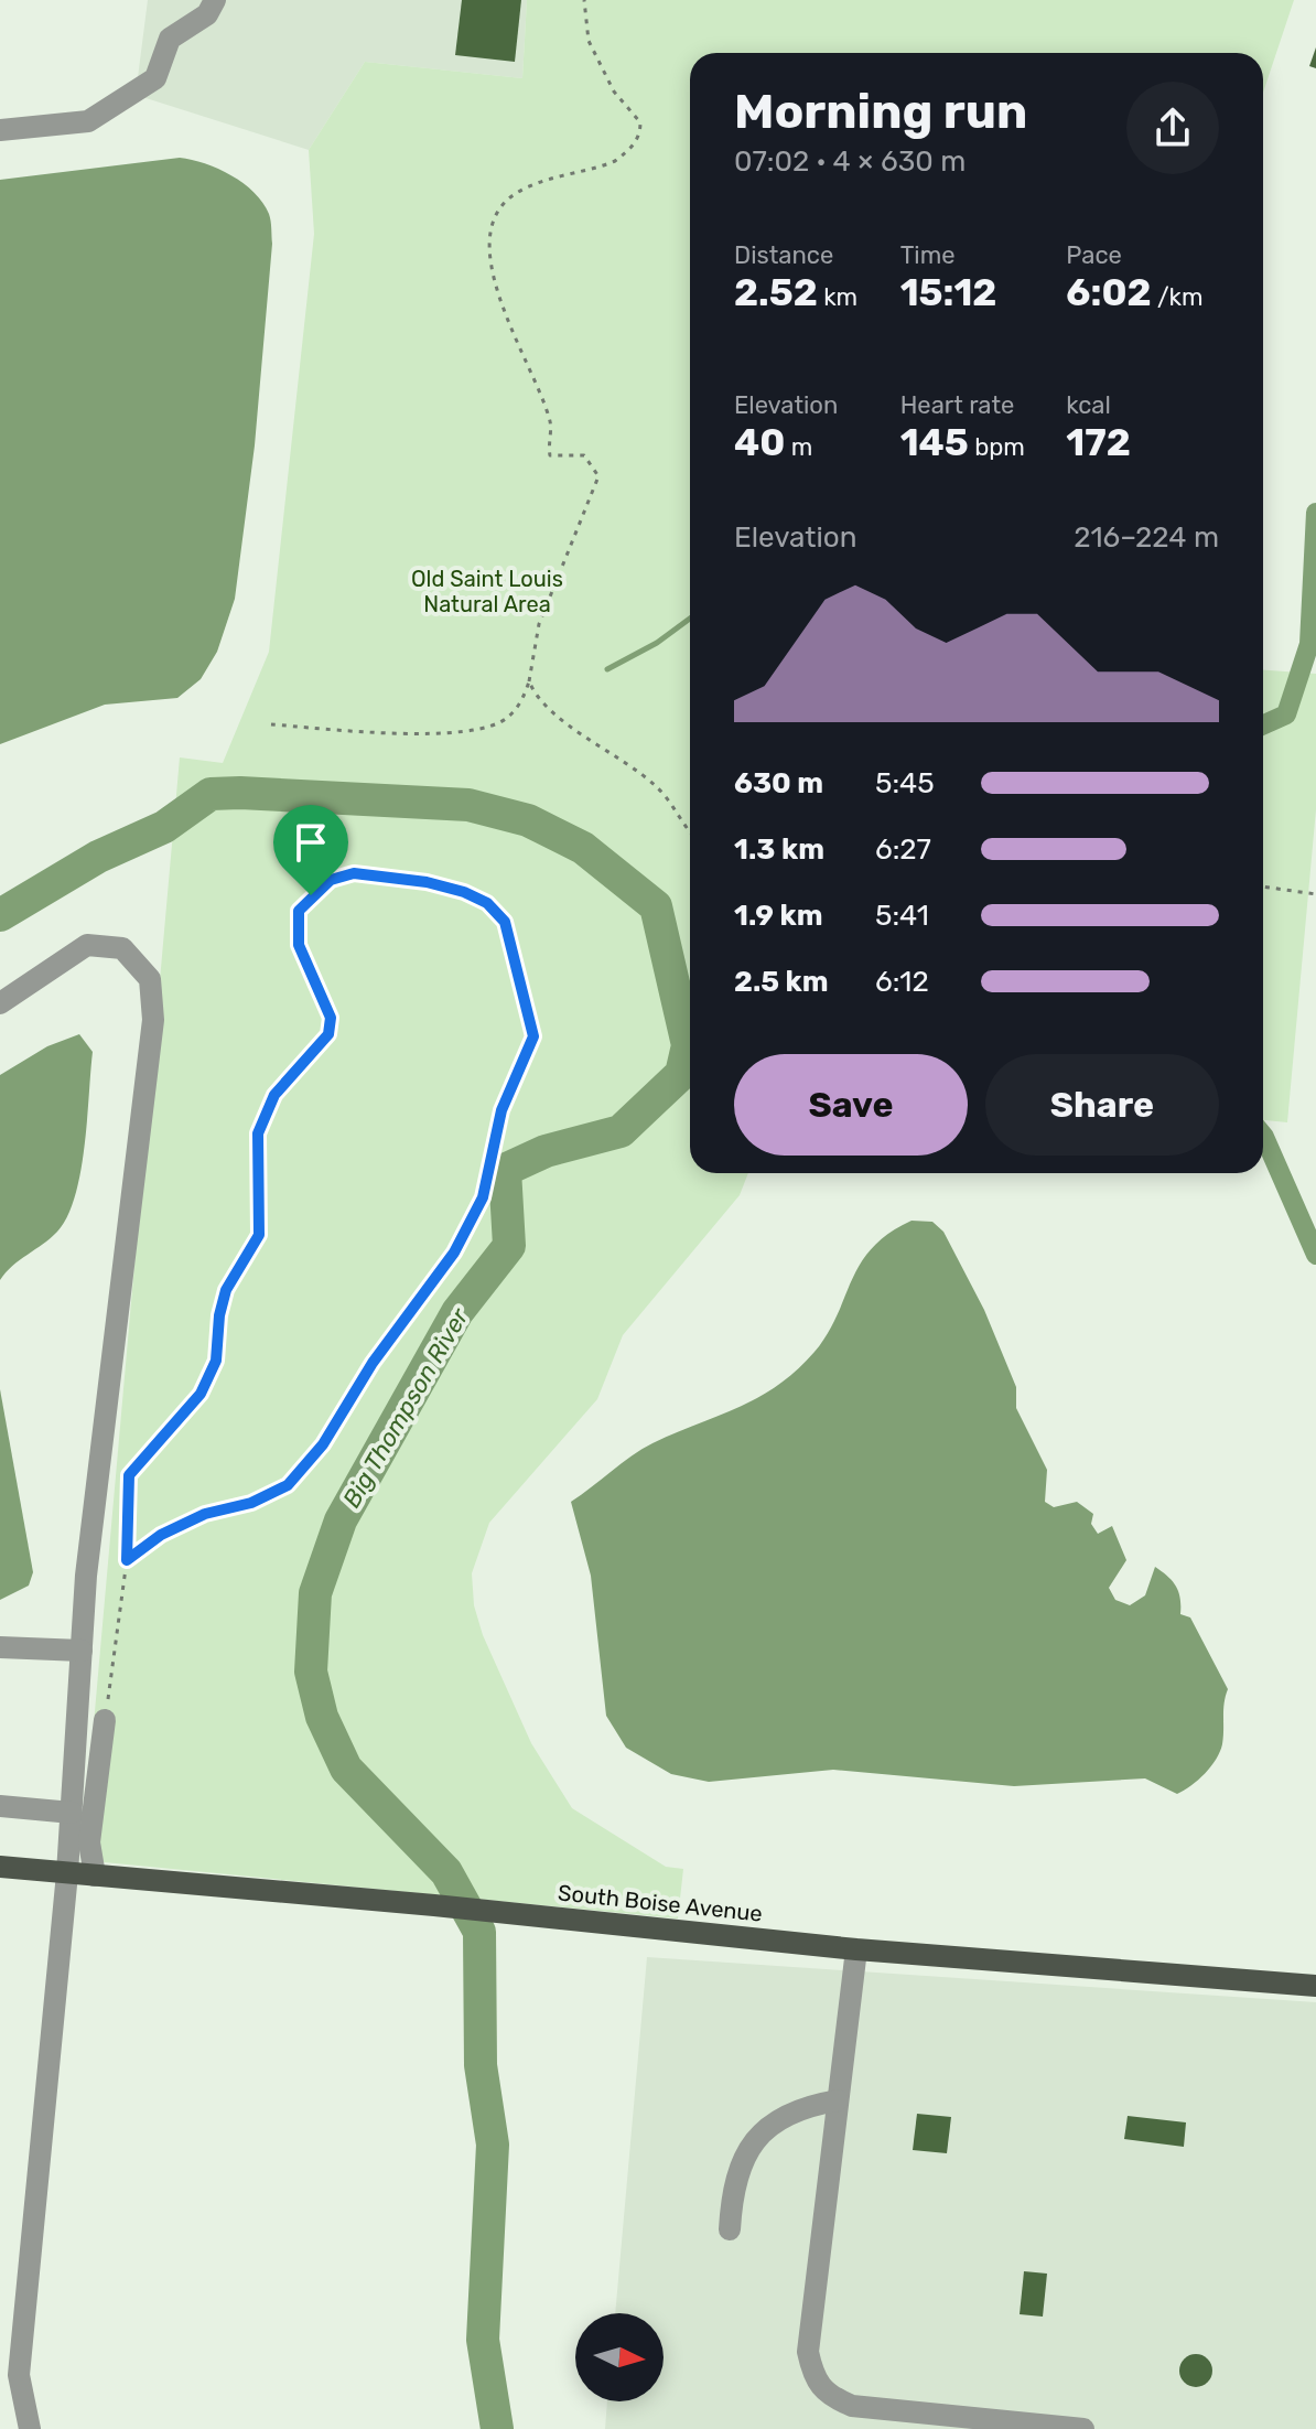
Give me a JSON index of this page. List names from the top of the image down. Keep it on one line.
{"streets":{"main road":["South Boise Avenue"]},"water":["Big Thompson River"],"parks":["Old Saint Louis Natural Area"],"north":"right","page":{"heading":["Morning run","07:02 · 4 × 630 m"],"stats":[["Distance","2.52 km"],["Time","15:12"],["Pace","6:02 /km"],["Elevation","40 m"],["Heart rate","145 bpm"],["kcal","172"]],"chart":["Elevation","216–224 m"],"list":[{"name":"630 m","note":"5:45"},{"name":"1.3 km","note":"6:27"},{"name":"1.9 km","note":"5:41"},{"name":"2.5 km","note":"6:12"}],"buttons":["Save","Share"]}}
